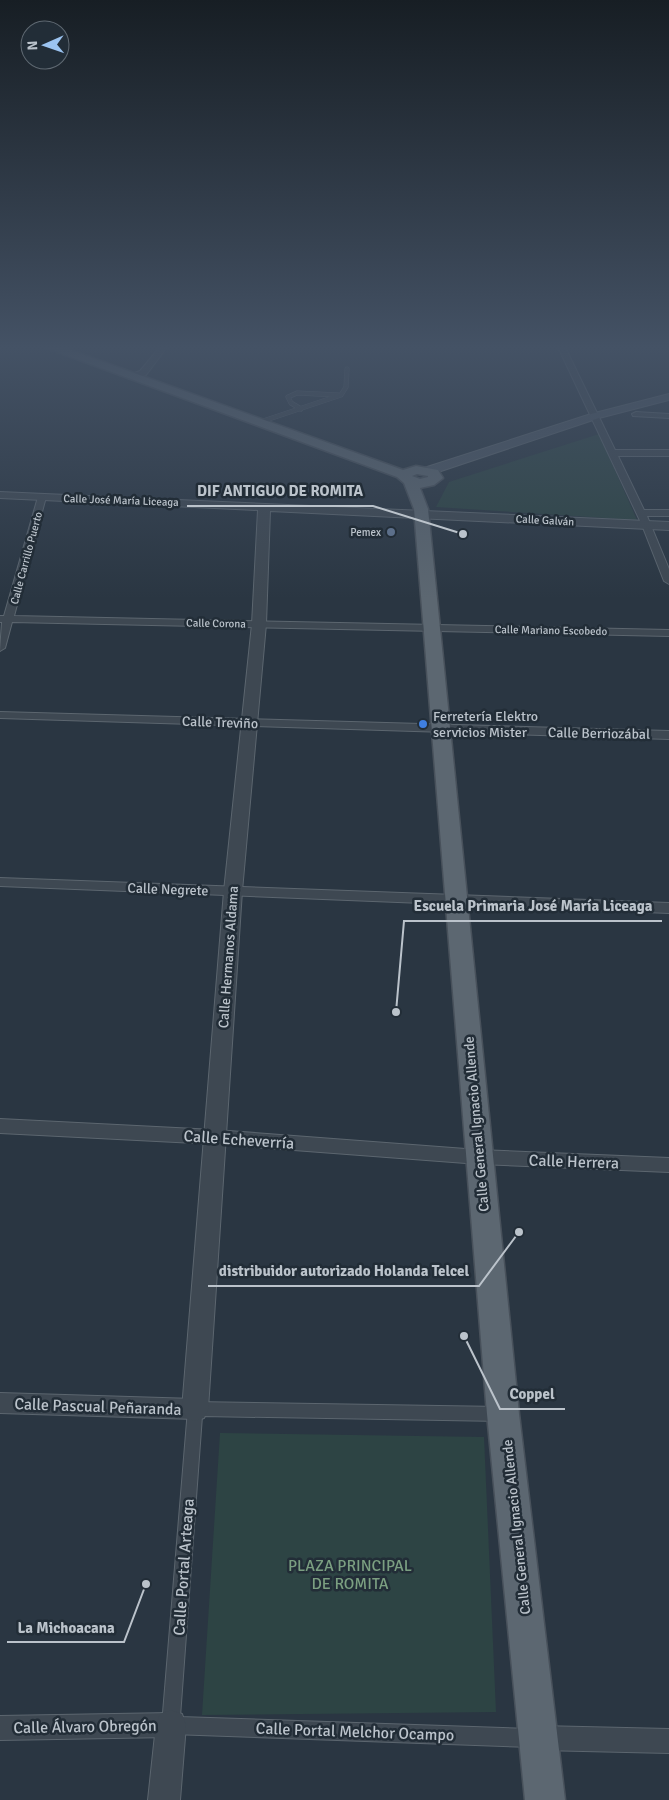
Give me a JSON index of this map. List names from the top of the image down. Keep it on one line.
{"streets":{"main road":["Calle General Ignacio Allende"],"street":["Calle José María Liceaga","Calle Galván","Calle Carrillo Puerto","Calle Corona","Calle Mariano Escobedo","Calle Treviño","Calle Berriozábal","Calle Negrete","Calle Hermanos Aldama","Calle Echeverría","Calle Herrera","Calle Pascual Peñaranda","Calle Portal Arteaga","Calle Álvaro Obregón","Calle Portal Melchor Ocampo"]},"crossings":[["Calle José María Liceaga","Calle Galván"],["Calle José María Liceaga","Calle Carrillo Puerto"],["Calle José María Liceaga","Calle Hermanos Aldama"],["Calle José María Liceaga","Calle General Ignacio Allende"],["Calle Galván","Calle General Ignacio Allende"],["Calle Carrillo Puerto","Calle Corona"],["Calle Corona","Calle Mariano Escobedo"],["Calle Corona","Calle Hermanos Aldama"],["Calle Corona","Calle General Ignacio Allende"],["Calle Mariano Escobedo","Calle General Ignacio Allende"],["Calle Treviño","Calle Berriozábal"],["Calle Treviño","Calle Hermanos Aldama"],["Calle Treviño","Calle General Ignacio Allende"],["Calle Berriozábal","Calle General Ignacio Allende"],["Calle Negrete","Calle Hermanos Aldama"],["Calle Negrete","Calle General Ignacio Allende"],["Calle Hermanos Aldama","Calle Echeverría"],["Calle Hermanos Aldama","Calle Pascual Peñaranda"],["Calle Hermanos Aldama","Calle Portal Arteaga"],["Calle General Ignacio Allende","Calle Echeverría"],["Calle General Ignacio Allende","Calle Herrera"],["Calle General Ignacio Allende","Calle Portal Melchor Ocampo"],["Calle Echeverría","Calle Herrera"],["Calle Pascual Peñaranda","Calle Portal Arteaga"],["Calle Portal Arteaga","Calle Álvaro Obregón"],["Calle Portal Arteaga","Calle Portal Melchor Ocampo"],["Calle Álvaro Obregón","Calle Portal Melchor Ocampo"]],"parks":["PLAZA PRINCIPAL DE ROMITA"],"places":["Pemex","DIF ANTIGUO DE ROMITA","Ferretería Elektro servicios Mister","Escuela Primaria José María Liceaga","distribuidor autorizado Holanda Telcel","Coppel","La Michoacana"],"north":"left"}
